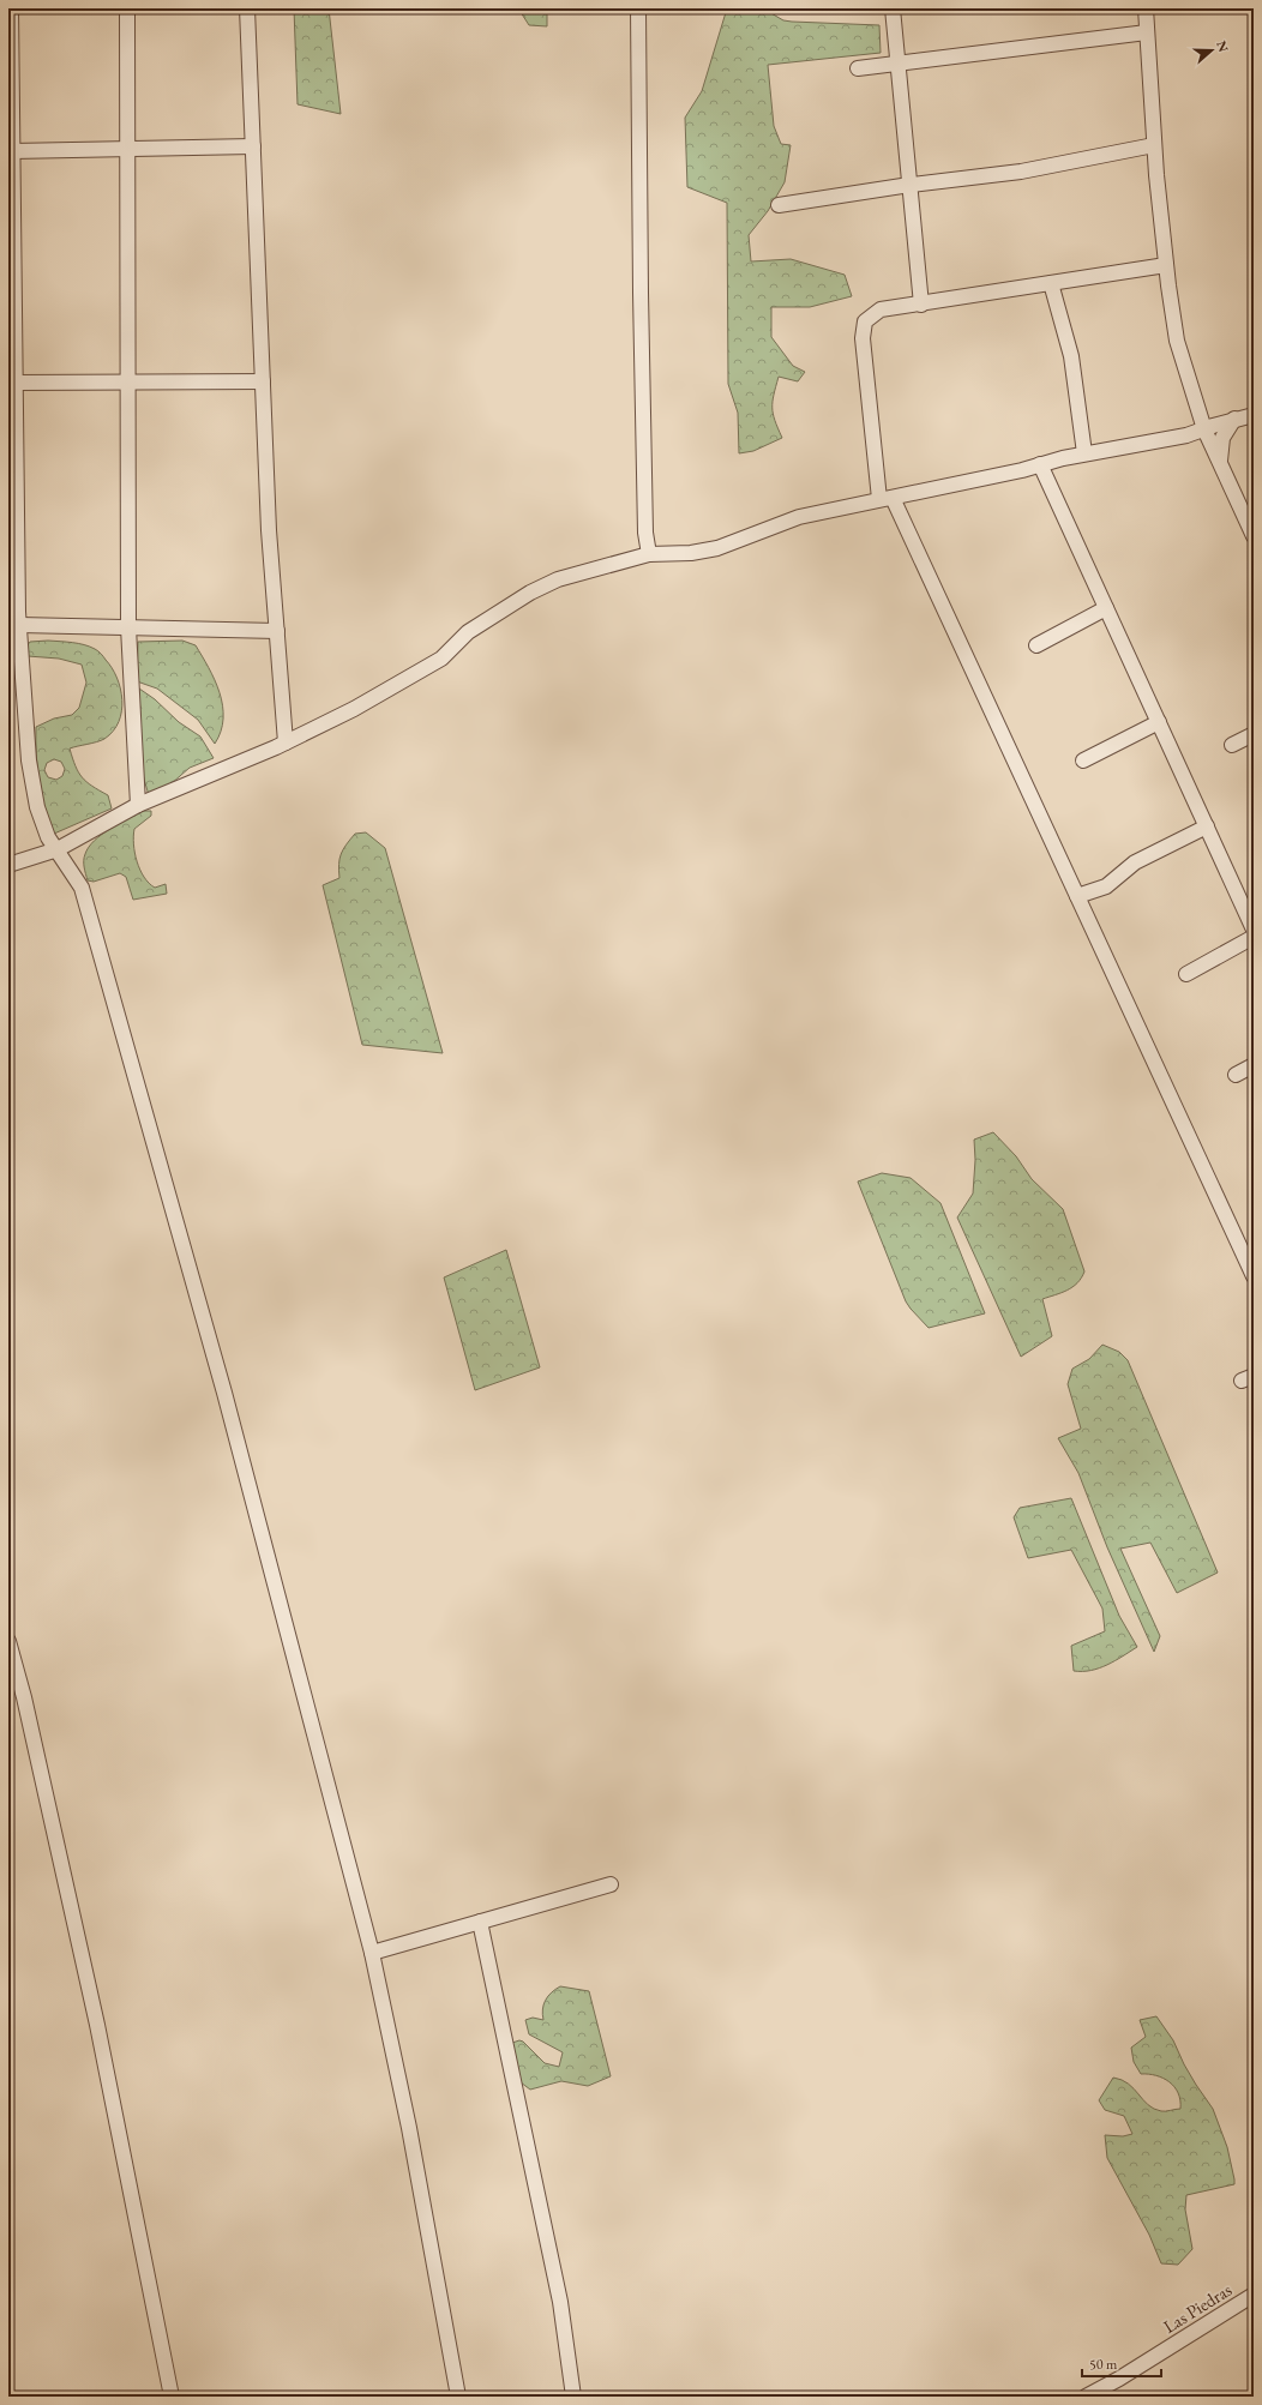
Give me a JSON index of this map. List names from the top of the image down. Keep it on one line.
{"streets":{"street":["Las Piedras"]},"scale_bar":"50 m","north":"right"}
